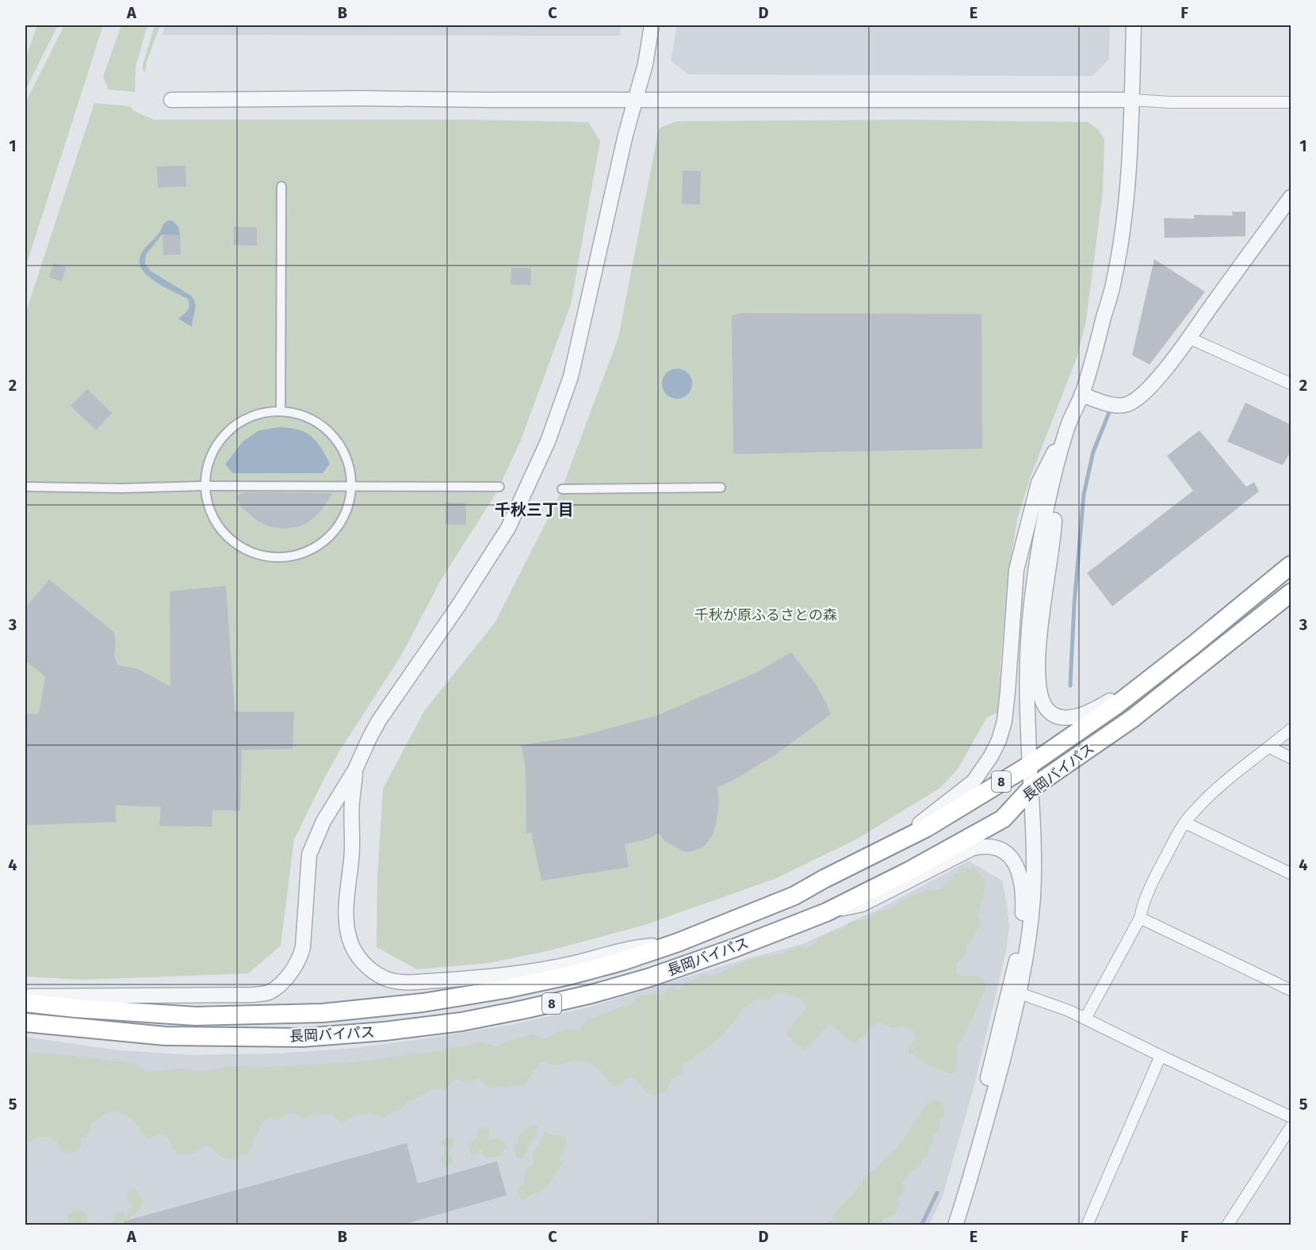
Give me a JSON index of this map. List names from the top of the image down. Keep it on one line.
{"streets":{"highway":["長岡バイパス","8"]},"districts":["千秋三丁目"],"parks":["千秋が原ふるさとの森"],"grid":{"columns":["A","B","C","D","E","F"],"rows":["1","2","3","4","5"]}}
